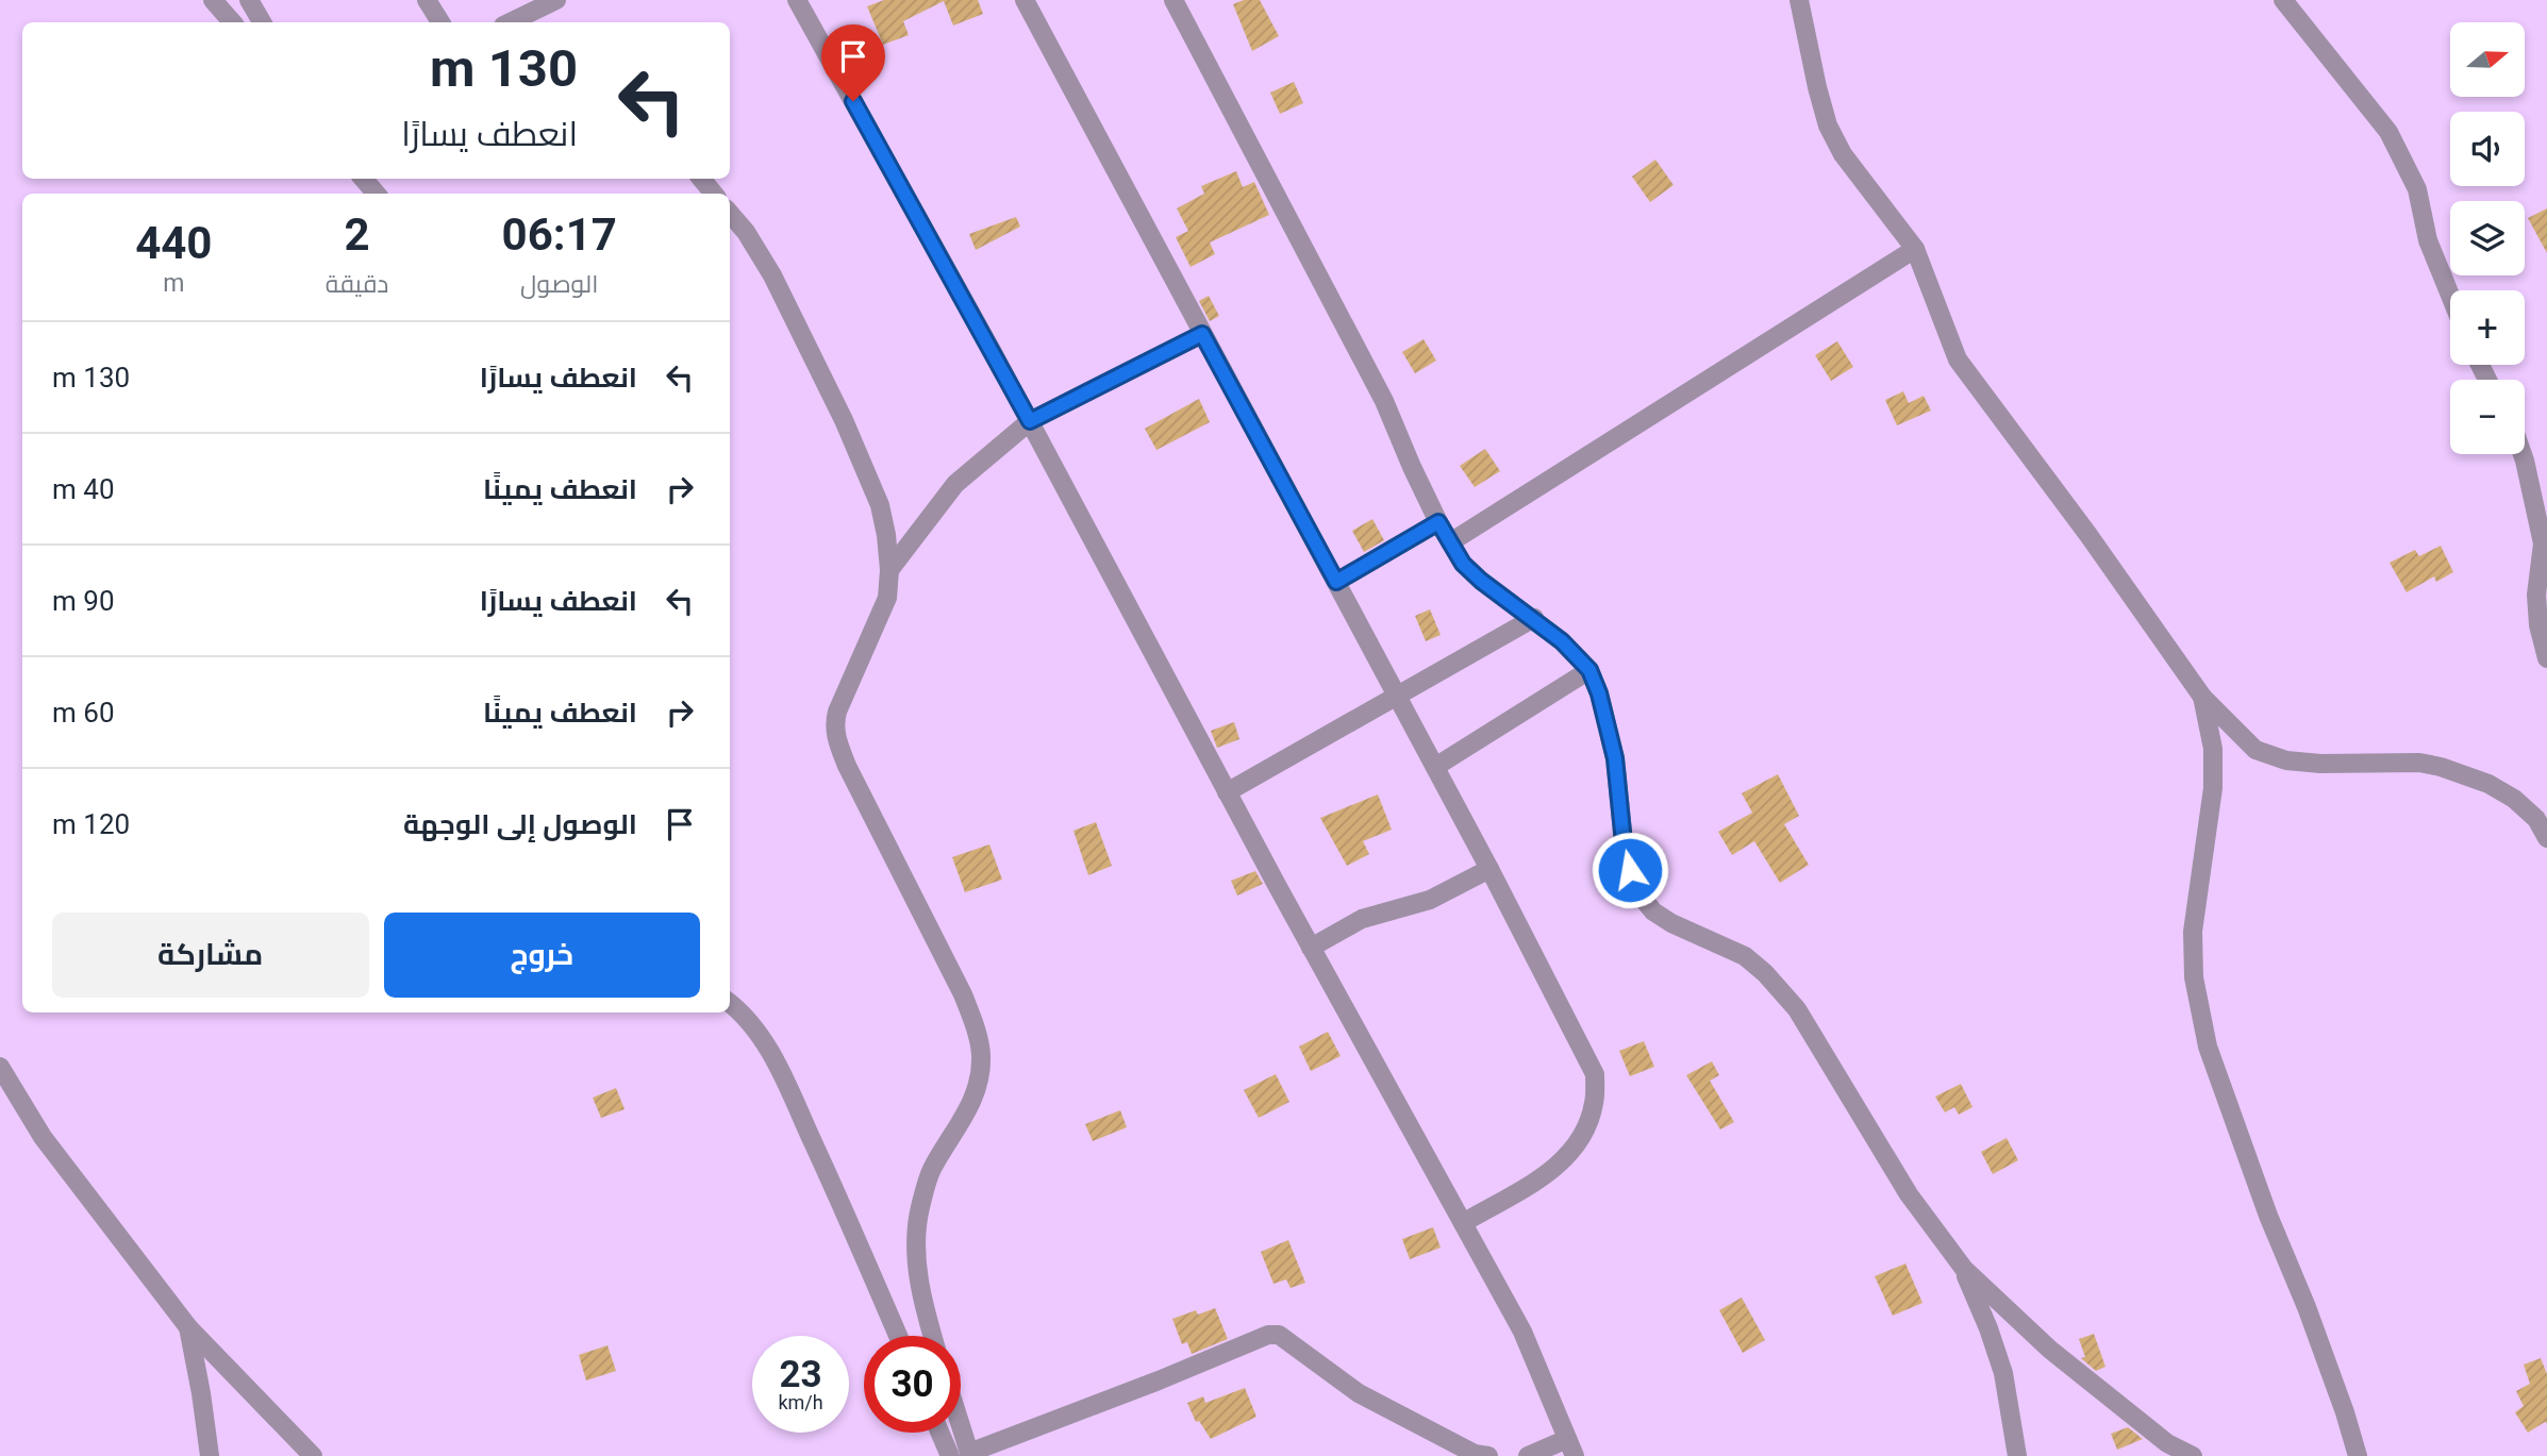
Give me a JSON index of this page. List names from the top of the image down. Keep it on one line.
{"north":"right","page":{"map_buttons":["+","−"],"turn":["130 m","انعطف يسارًا"],"eta":["06:17","الوصول","2","دقيقة","440","m"],"list":[{"name":"انعطف يسارًا","value":"130 m"},{"name":"انعطف يمينًا","value":"40 m"},{"name":"انعطف يسارًا","value":"90 m"},{"name":"انعطف يمينًا","value":"60 m"},{"name":"الوصول إلى الوجهة","value":"120 m"}],"buttons":["خروج","مشاركة"],"speed":"23 km/h","limit":"30"}}
